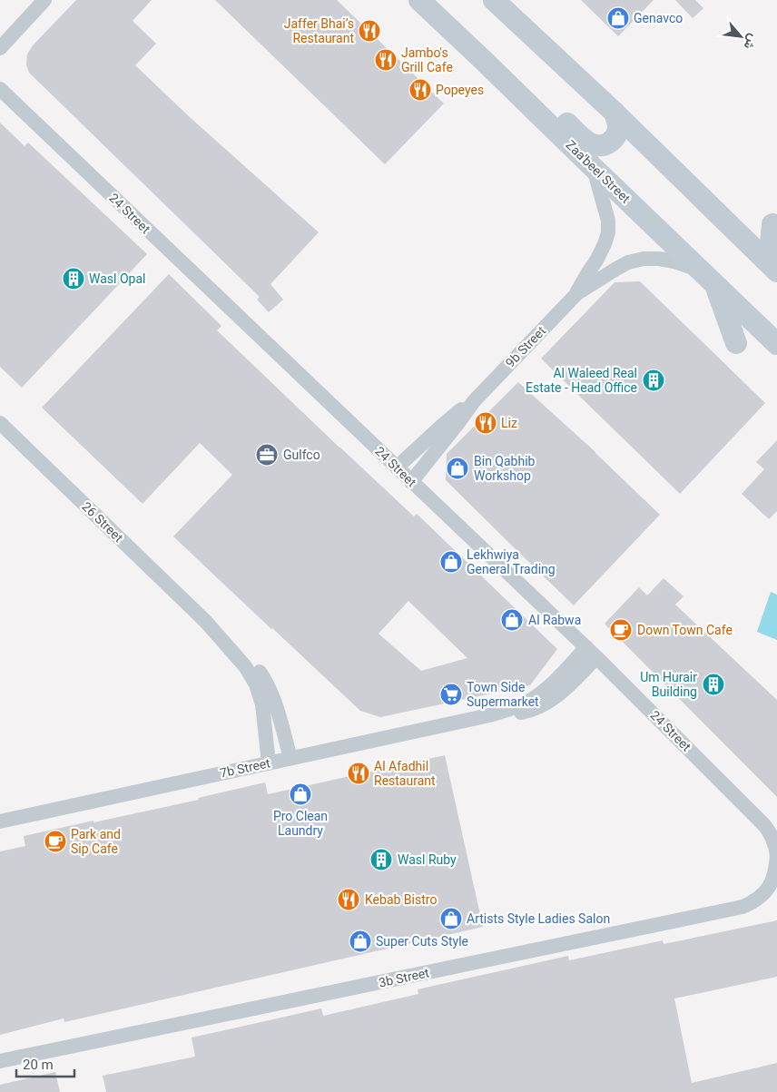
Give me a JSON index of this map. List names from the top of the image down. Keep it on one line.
{"streets":{"main road":["Zaa'beel Street"],"street":["24 Street","9b Street","26 Street","7b Street","3b Street"]},"crossings":[["Zaa'beel Street","9b Street"],["24 Street","9b Street"],["24 Street","7b Street"],["24 Street","3b Street"],["26 Street","7b Street"]],"places":{"shop":["Genavco","Bin Qabhib Workshop","Lekhwiya General Trading","Al Rabwa","Pro Clean Laundry","Artists Style Ladies Salon","Super Cuts Style"],"restaurant":["Jaffer Bhai’s Restaurant","Jambo's Grill Cafe","Popeyes","Liz","Al Afadhil Restaurant","Kebab Bistro"],"building":["Wasl Opal","Al Waleed Real Estate - Head Office","Um Hurair Building","Wasl Ruby"],"office":["Gulfco"],"cafe":["Down Town Cafe","Park and Sip Cafe"],"supermarket":["Town Side Supermarket"]},"scale_bar":"20 m","north":"bottom right"}
